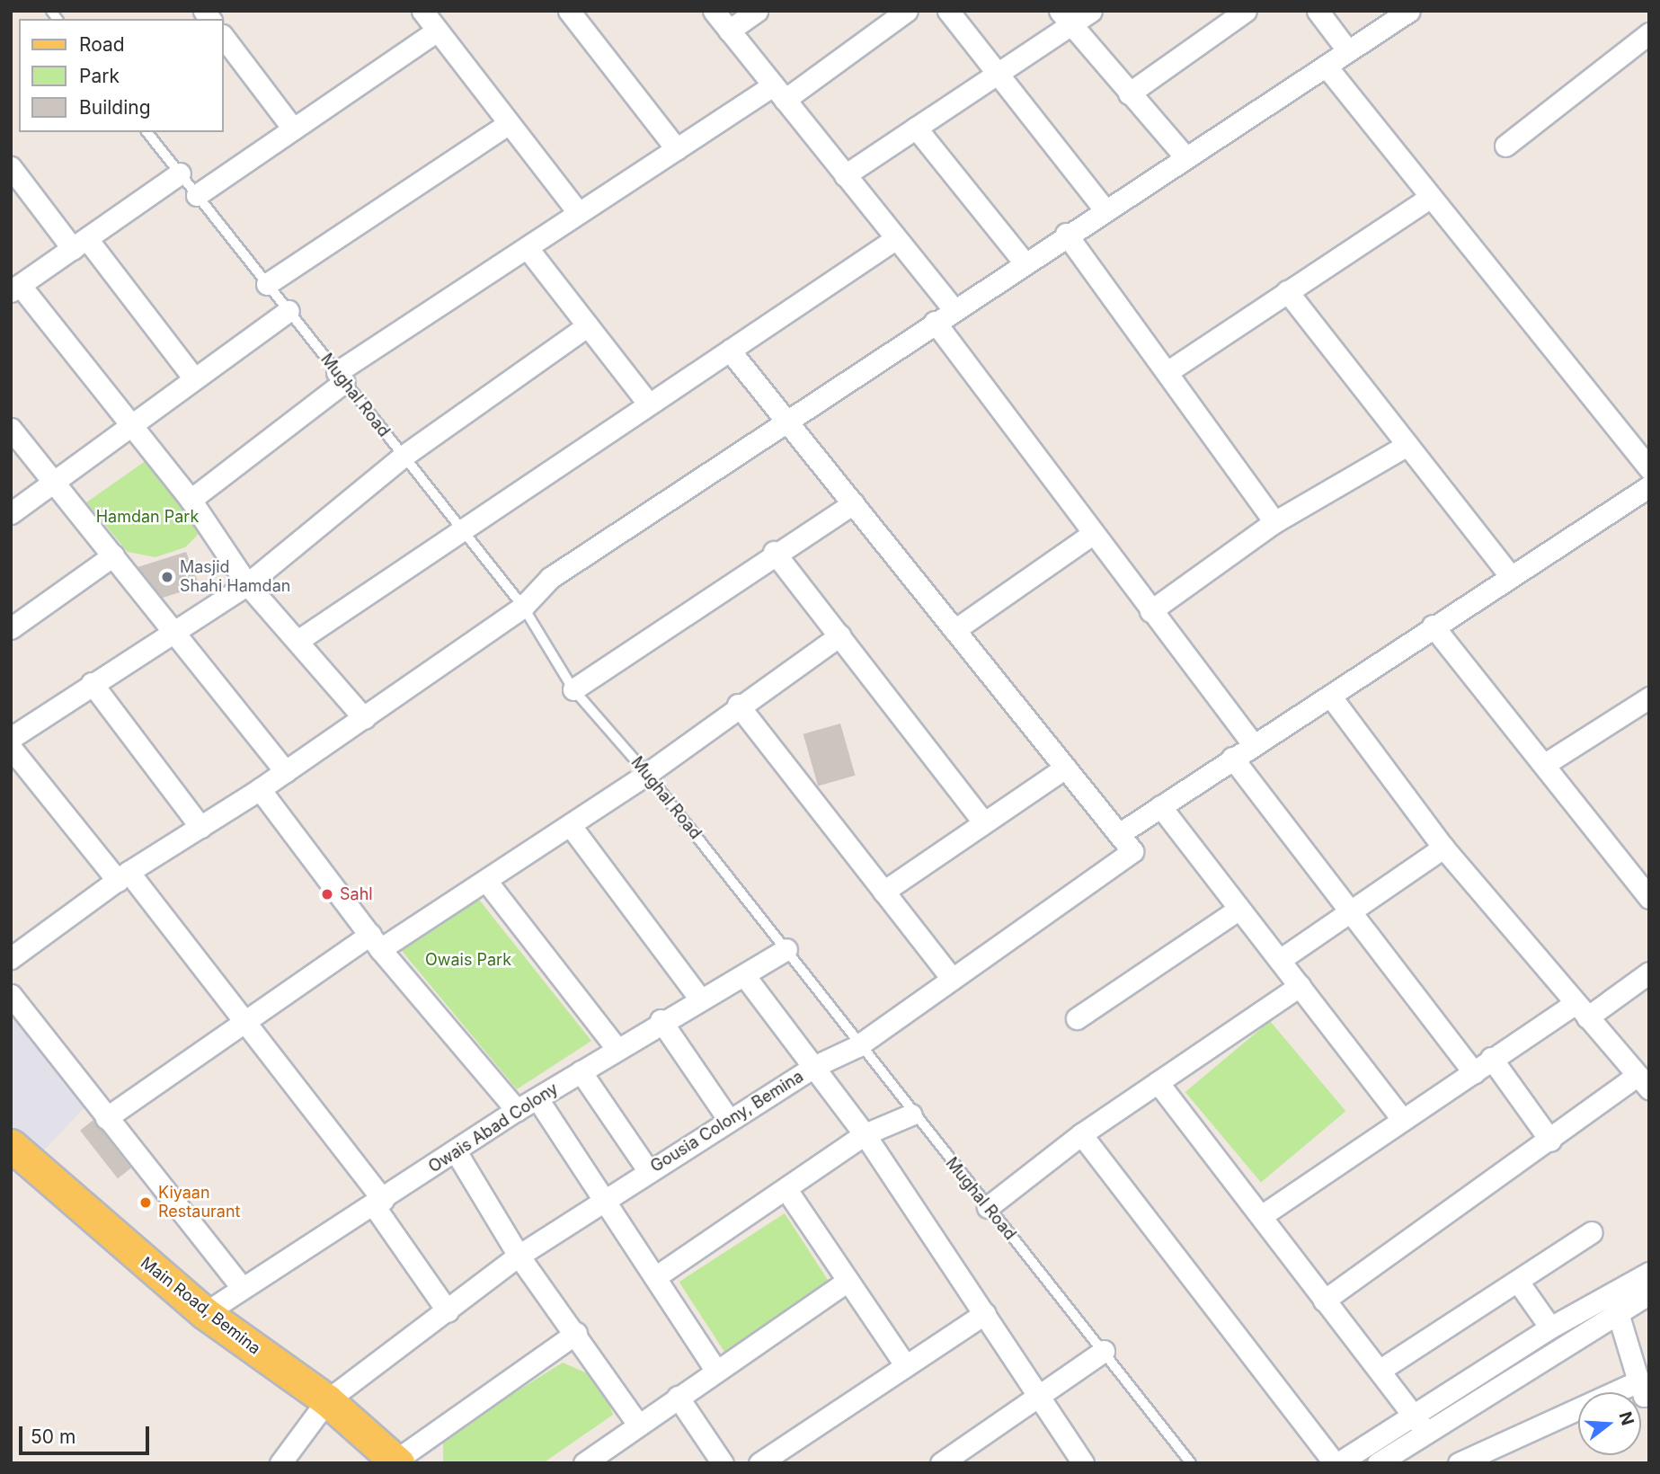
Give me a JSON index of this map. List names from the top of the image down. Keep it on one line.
{"streets":{"main road":["Main Road, Bemina"],"street":["Gousia Colony, Bemina","Owais Abad Colony"],"lane":["Mughal Road"]},"crossings":[["Mughal Road","Gousia Colony, Bemina"],["Mughal Road","Owais Abad Colony"],["Gousia Colony, Bemina","Main Road, Bemina"],["Owais Abad Colony","Main Road, Bemina"]],"parks":["Hamdan Park","Owais Park"],"places":["Masjid Shahi Hamdan","Sahl","Kiyaan Restaurant"],"legend":["Road","Park","Building"],"scale_bar":"50 m","north":"right"}
